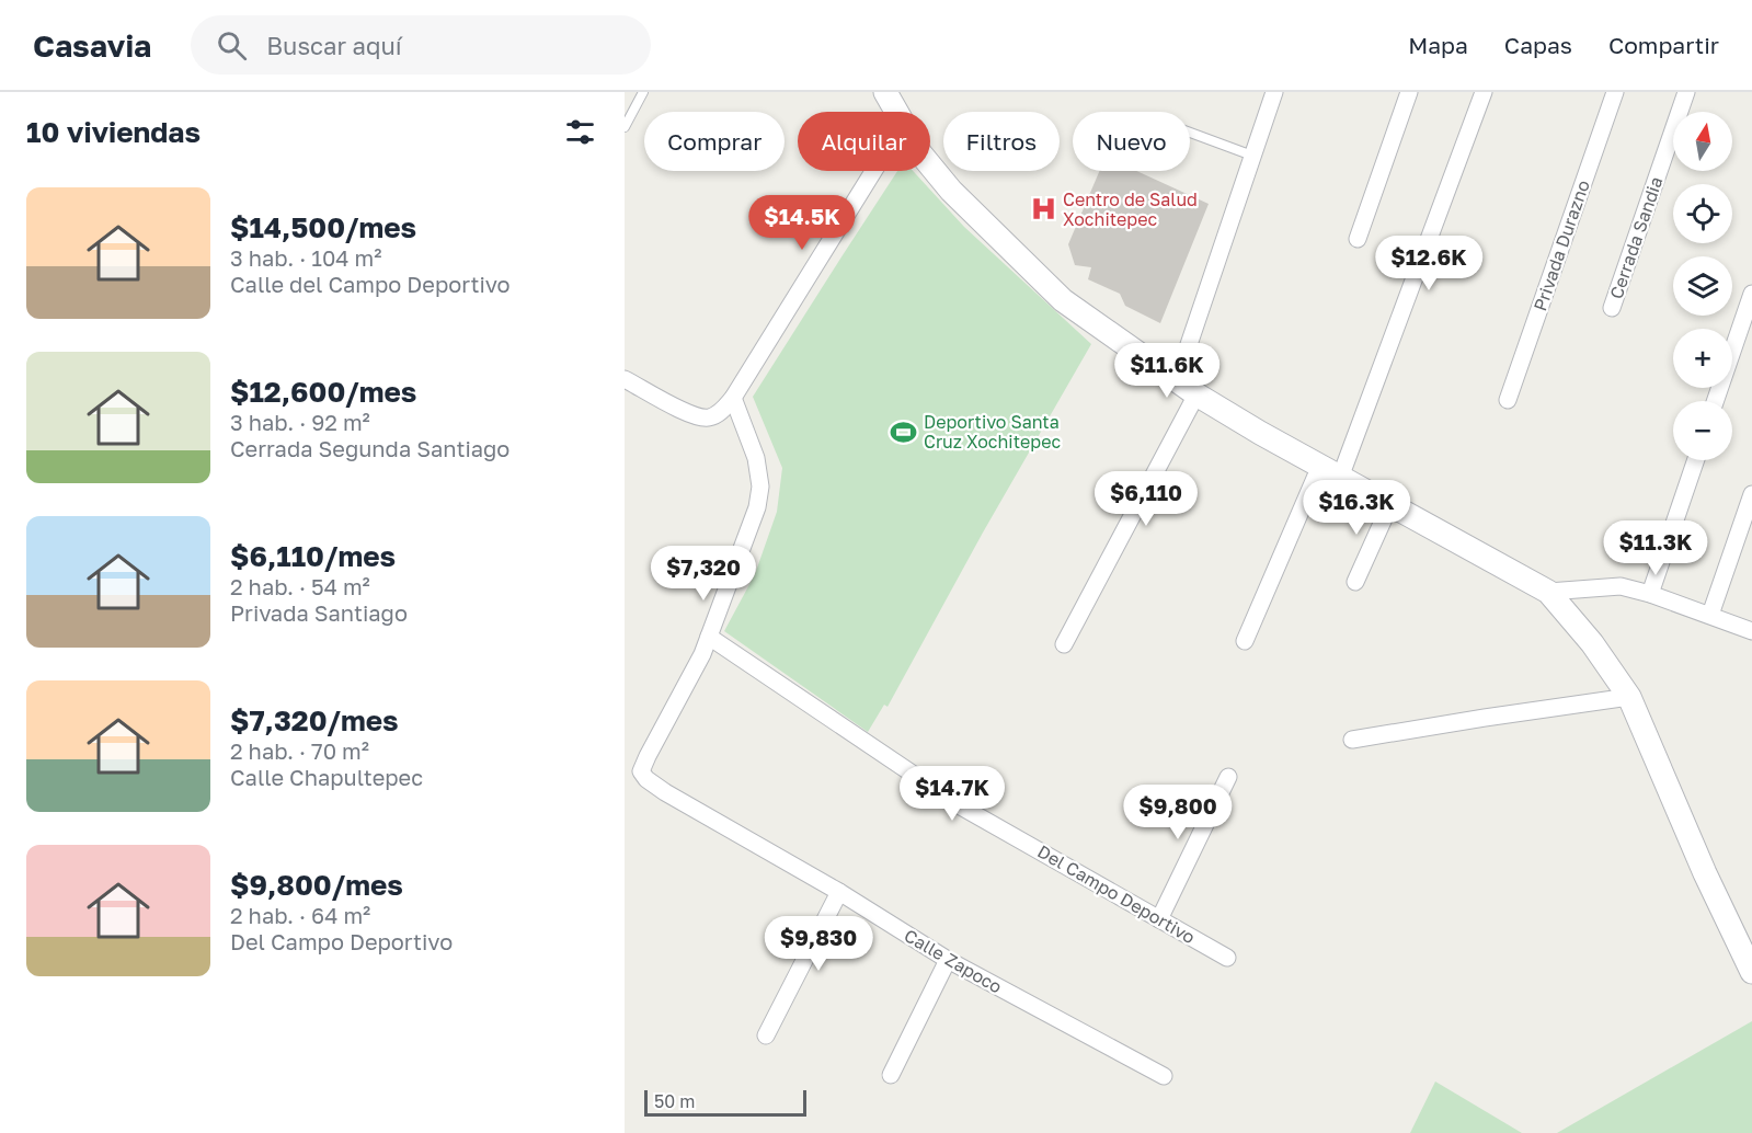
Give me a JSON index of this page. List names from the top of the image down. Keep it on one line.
{"streets":{"street":["Cerrada Sandia","Privada Durazno","Del Campo Deportivo","Calle Zapoco"]},"crossings":[["Del Campo Deportivo","Calle Zapoco"]],"places":{"hospital":["Centro de Salud Xochitepec"],"sports":["Deportivo Santa Cruz Xochitepec"]},"scale_bar":"50 m","north":"top","page":{"header":"Casavia","search":"Buscar aquí","nav":["Mapa","Capas","Compartir"],"heading":"10 viviendas","map_buttons":["+","−"],"chip":["Comprar","Alquilar","Filtros","Nuevo"],"list":[{"name":"$14,500/mes","note":"3 hab. · 104 m² · Calle del Campo Deportivo"},{"name":"$12,600/mes","note":"3 hab. · 92 m² · Cerrada Segunda Santiago"},{"name":"$6,110/mes","note":"2 hab. · 54 m² · Privada Santiago"},{"name":"$7,320/mes","note":"2 hab. · 70 m² · Calle Chapultepec"},{"name":"$9,800/mes","note":"2 hab. · 64 m² · Del Campo Deportivo"}],"price":["$14.5K","$12.6K","$11.6K","$6,110","$16.3K","$11.3K","$7,320","$14.7K","$9,800","$9,830"],"scale":"50 m"}}
